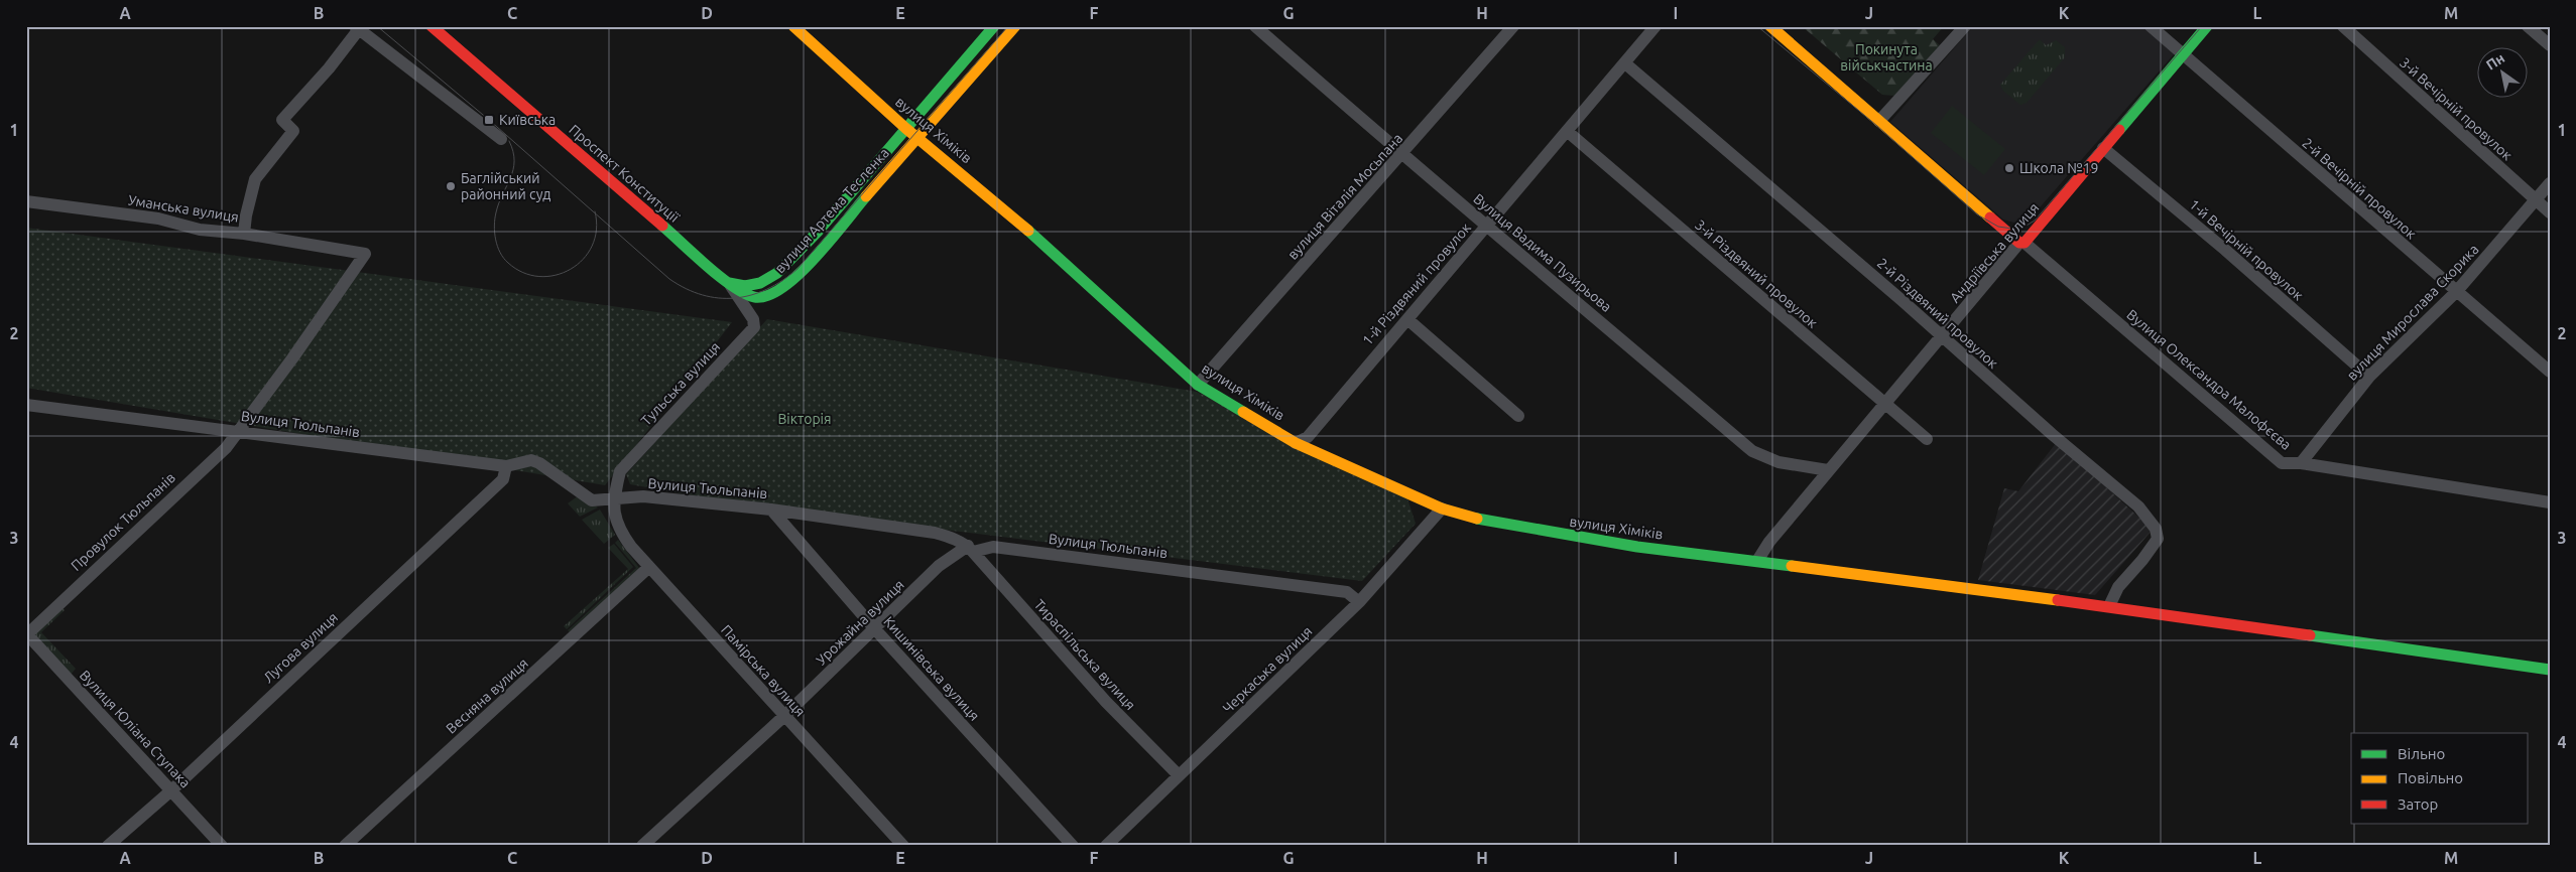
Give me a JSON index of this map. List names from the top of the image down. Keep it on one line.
{"streets":{"street":["3-й Вечірній провулок","вулиця Хіміків","Проспект Конституції","2-й Вечірній провулок","вулиця Віталія Мосьпана","Уманська вулиця","вулиця Артема Тесленка","1-й Вечірній провулок","Вулиця Вадима Пузирьова","Андріївська вулиця","3-й Різдвяний провулок","1-й Різдвяний провулок","вулиця Мирослава Скорика","2-й Різдвяний провулок","Вулиця Олександра Малофєєва","Тульська вулиця","Вулиця Тюльпанів","Провулок Тюльпанів","Урожайна вулиця","Лугова вулиця","Тираспільська вулиця","Кишинівська вулиця","Черкаська вулиця","Памірська вулиця","Весняна вулиця","Вулиця Юліана Ступака"]},"crossings":[["3-й Вечірній провулок","вулиця Мирослава Скорика"],["вулиця Хіміків","вулиця Віталія Мосьпана"],["вулиця Хіміків","вулиця Артема Тесленка"],["вулиця Хіміків","Андріївська вулиця"],["вулиця Хіміків","1-й Різдвяний провулок"],["вулиця Хіміків","2-й Різдвяний провулок"],["вулиця Хіміків","Черкаська вулиця"],["Проспект Конституції","вулиця Артема Тесленка"],["Проспект Конституції","Тульська вулиця"],["2-й Вечірній провулок","Андріївська вулиця"],["2-й Вечірній провулок","вулиця Мирослава Скорика"],["вулиця Віталія Мосьпана","Вулиця Вадима Пузирьова"],["Уманська вулиця","Провулок Тюльпанів"],["вулиця Артема Тесленка","Тульська вулиця"],["1-й Вечірній провулок","Андріївська вулиця"],["1-й Вечірній провулок","вулиця Мирослава Скорика"],["Вулиця Вадима Пузирьова","Андріївська вулиця"],["Вулиця Вадима Пузирьова","1-й Різдвяний провулок"],["Андріївська вулиця","3-й Різдвяний провулок"],["Андріївська вулиця","2-й Різдвяний провулок"],["Андріївська вулиця","Вулиця Олександра Малофєєва"],["3-й Різдвяний провулок","1-й Різдвяний провулок"],["1-й Різдвяний провулок","2-й Різдвяний провулок"],["вулиця Мирослава Скорика","Вулиця Олександра Малофєєва"],["Тульська вулиця","Вулиця Тюльпанів"],["Тульська вулиця","Памірська вулиця"],["Вулиця Тюльпанів","Провулок Тюльпанів"],["Вулиця Тюльпанів","Урожайна вулиця"],["Вулиця Тюльпанів","Лугова вулиця"],["Вулиця Тюльпанів","Тираспільська вулиця"],["Вулиця Тюльпанів","Кишинівська вулиця"],["Вулиця Тюльпанів","Черкаська вулиця"],["Вулиця Тюльпанів","Памірська вулиця"],["Провулок Тюльпанів","Вулиця Юліана Ступака"],["Урожайна вулиця","Тираспільська вулиця"],["Урожайна вулиця","Кишинівська вулиця"],["Урожайна вулиця","Памірська вулиця"],["Лугова вулиця","Вулиця Юліана Ступака"],["Тираспільська вулиця","Черкаська вулиця"],["Памірська вулиця","Весняна вулиця"]],"parks":["Покинута військчастина","Вікторія"],"places":{"transit":["Київська"],"other":["Школа №19","Баглійський районний суд"]},"legend":["Вільно","Повільно","Затор"],"north":"top left","grid":{"columns":["A","B","C","D","E","F","G","H","I","J","K","L","M"],"rows":["1","2","3","4"]}}
